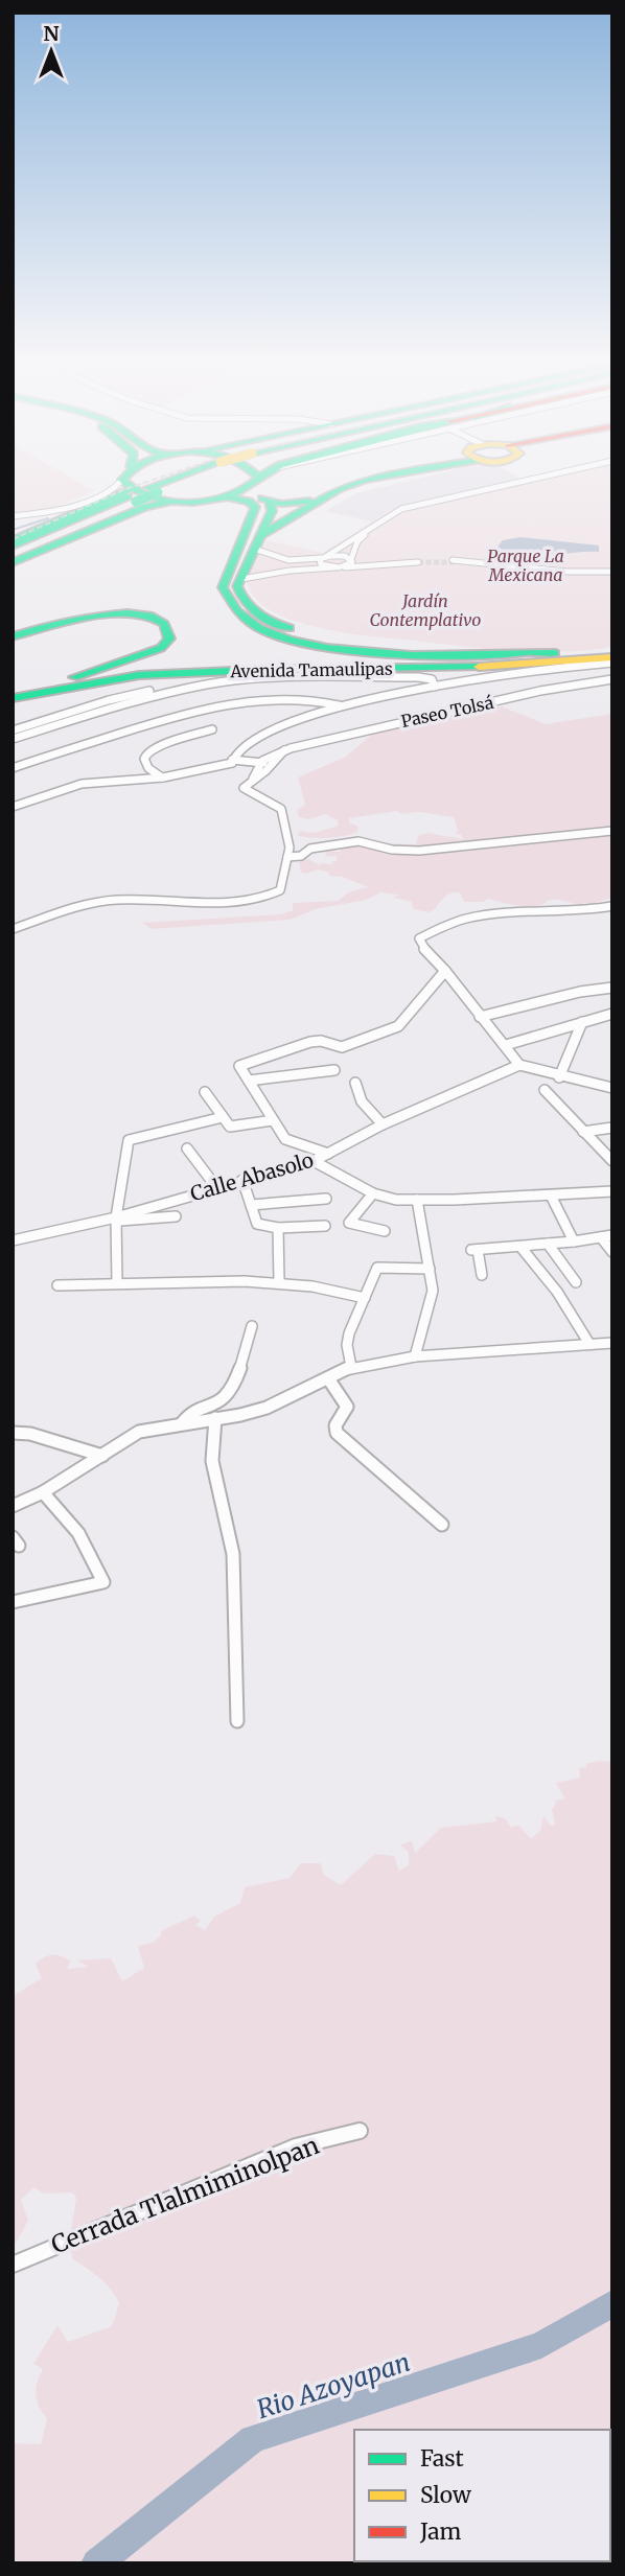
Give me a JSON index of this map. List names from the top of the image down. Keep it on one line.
{"streets":{"main road":["Avenida Tamaulipas"],"street":["Paseo Tolsá","Calle Abasolo","Cerrada Tlalmiminolpan"]},"water":["Rio Azoyapan"],"parks":["Parque La Mexicana","Jardín Contemplativo"],"legend":["Fast","Slow","Jam"],"north":"top"}
